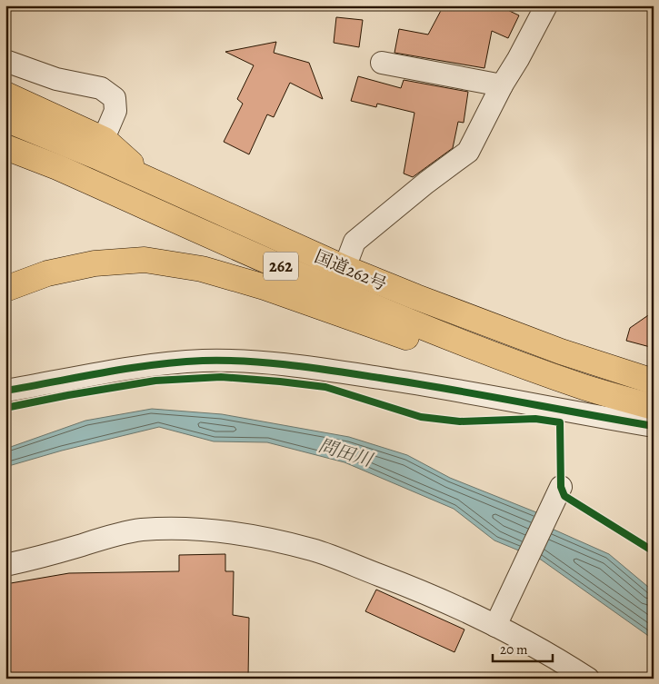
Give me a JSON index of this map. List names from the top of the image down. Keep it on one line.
{"streets":{"highway":["262","国道262号"]},"water":["問田川"],"scale_bar":"20 m"}
